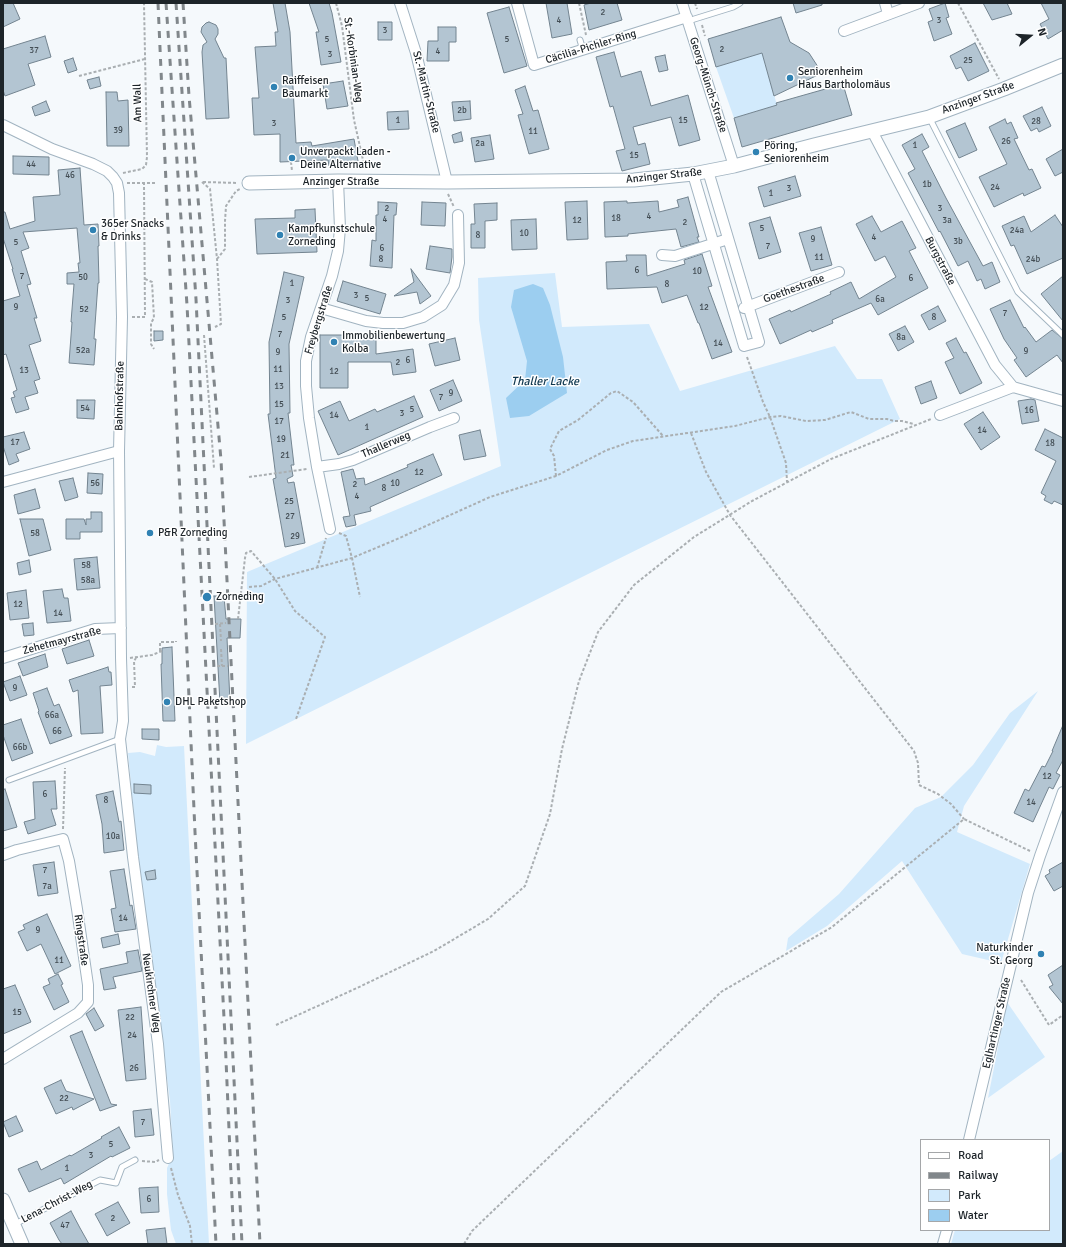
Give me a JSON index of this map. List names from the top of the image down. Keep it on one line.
{"streets":{"street":["Cäcilia-Pichler-Ring","Georg-Münch-Straße","St.-Martin-Straße","Anzinger Straße","Burgstraße","Goethestraße","Freybergstraße","Bahnhofstraße","Thallerweg","Zehetmayrstraße","Ringstraße","Neukirchner Weg","Eglhartinger Straße"],"lane":["Lena-Christ-Weg"],"path":["St.-Korbinian-Weg","Am Wall"]},"crossings":[["Cäcilia-Pichler-Ring","Georg-Münch-Straße"],["St.-Korbinian-Weg","Anzinger Straße"],["Georg-Münch-Straße","Anzinger Straße"],["St.-Martin-Straße","Anzinger Straße"],["Anzinger Straße","Burgstraße"],["Anzinger Straße","Goethestraße"],["Anzinger Straße","Freybergstraße"],["Am Wall","Bahnhofstraße"],["Freybergstraße","Thallerweg"],["Bahnhofstraße","Zehetmayrstraße"],["Bahnhofstraße","Neukirchner Weg"]],"water":["Thaller Lacke"],"places":["Seniorenheim Haus Bartholomäus","Raiffeisen Baumarkt","Pöring, Seniorenheim","Unverpackt Laden - Deine Alternative","365er Snacks & Drinks","Kampfkunstschule Zorneding","Immobilienbewertung Kolba","P&R Zorneding","Zorneding","DHL Paketshop","Naturkinder St. Georg"],"house_numbers":["2","4","3","3","5","5","2","37","4","3","25","2b","1","15","28","3","39","11","26","2a","1","15","44","46","1b","24","3","1","2","3","4","18","4","12","3a","2","5","24a","10","8","4","9","3b","5","7","6","11","8","24b","6","10","7","50","6","1","8","3","5","6a","3","9","12","52","7","5","8","7","8a","14","52a","9","9","6","2","11","13","12","13","9","7","15","54","5","16","3","14","17","1","14","19","17","18","21","12","56","10","2","8","4","25","27","58","29","58","58a","12","14","9","66a","66","66b","12","6","8","14","10a","7","7a","14","9","11","15","22","24","26","22","7","5","3","1","6","2","47"],"legend":["Road","Railway","Park","Water"],"north":"right"}
